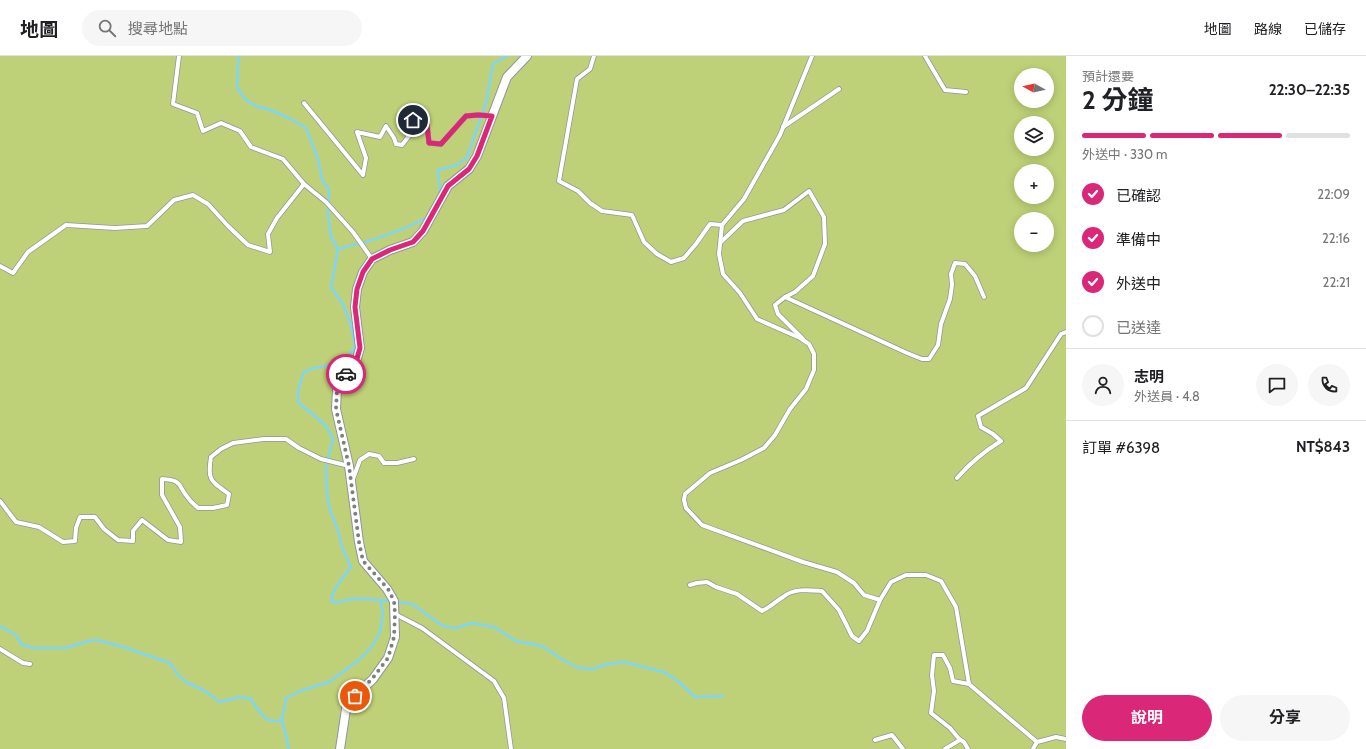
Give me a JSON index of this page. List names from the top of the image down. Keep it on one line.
{"north":"left","page":{"header":"地圖","search":"搜尋地點","nav":["地圖","路線","已儲存"],"heading":["2 分鐘","預計還要","22:30–22:35"],"panel":["志明","外送員 · 4.8","訂單 #6398","NT$843"],"map_buttons":["+","−"],"bar":"外送中 · 330 m","list":[["已確認","22:09"],["準備中","22:16"],["外送中","22:21"],"已送達"],"buttons":["說明","分享"]}}
